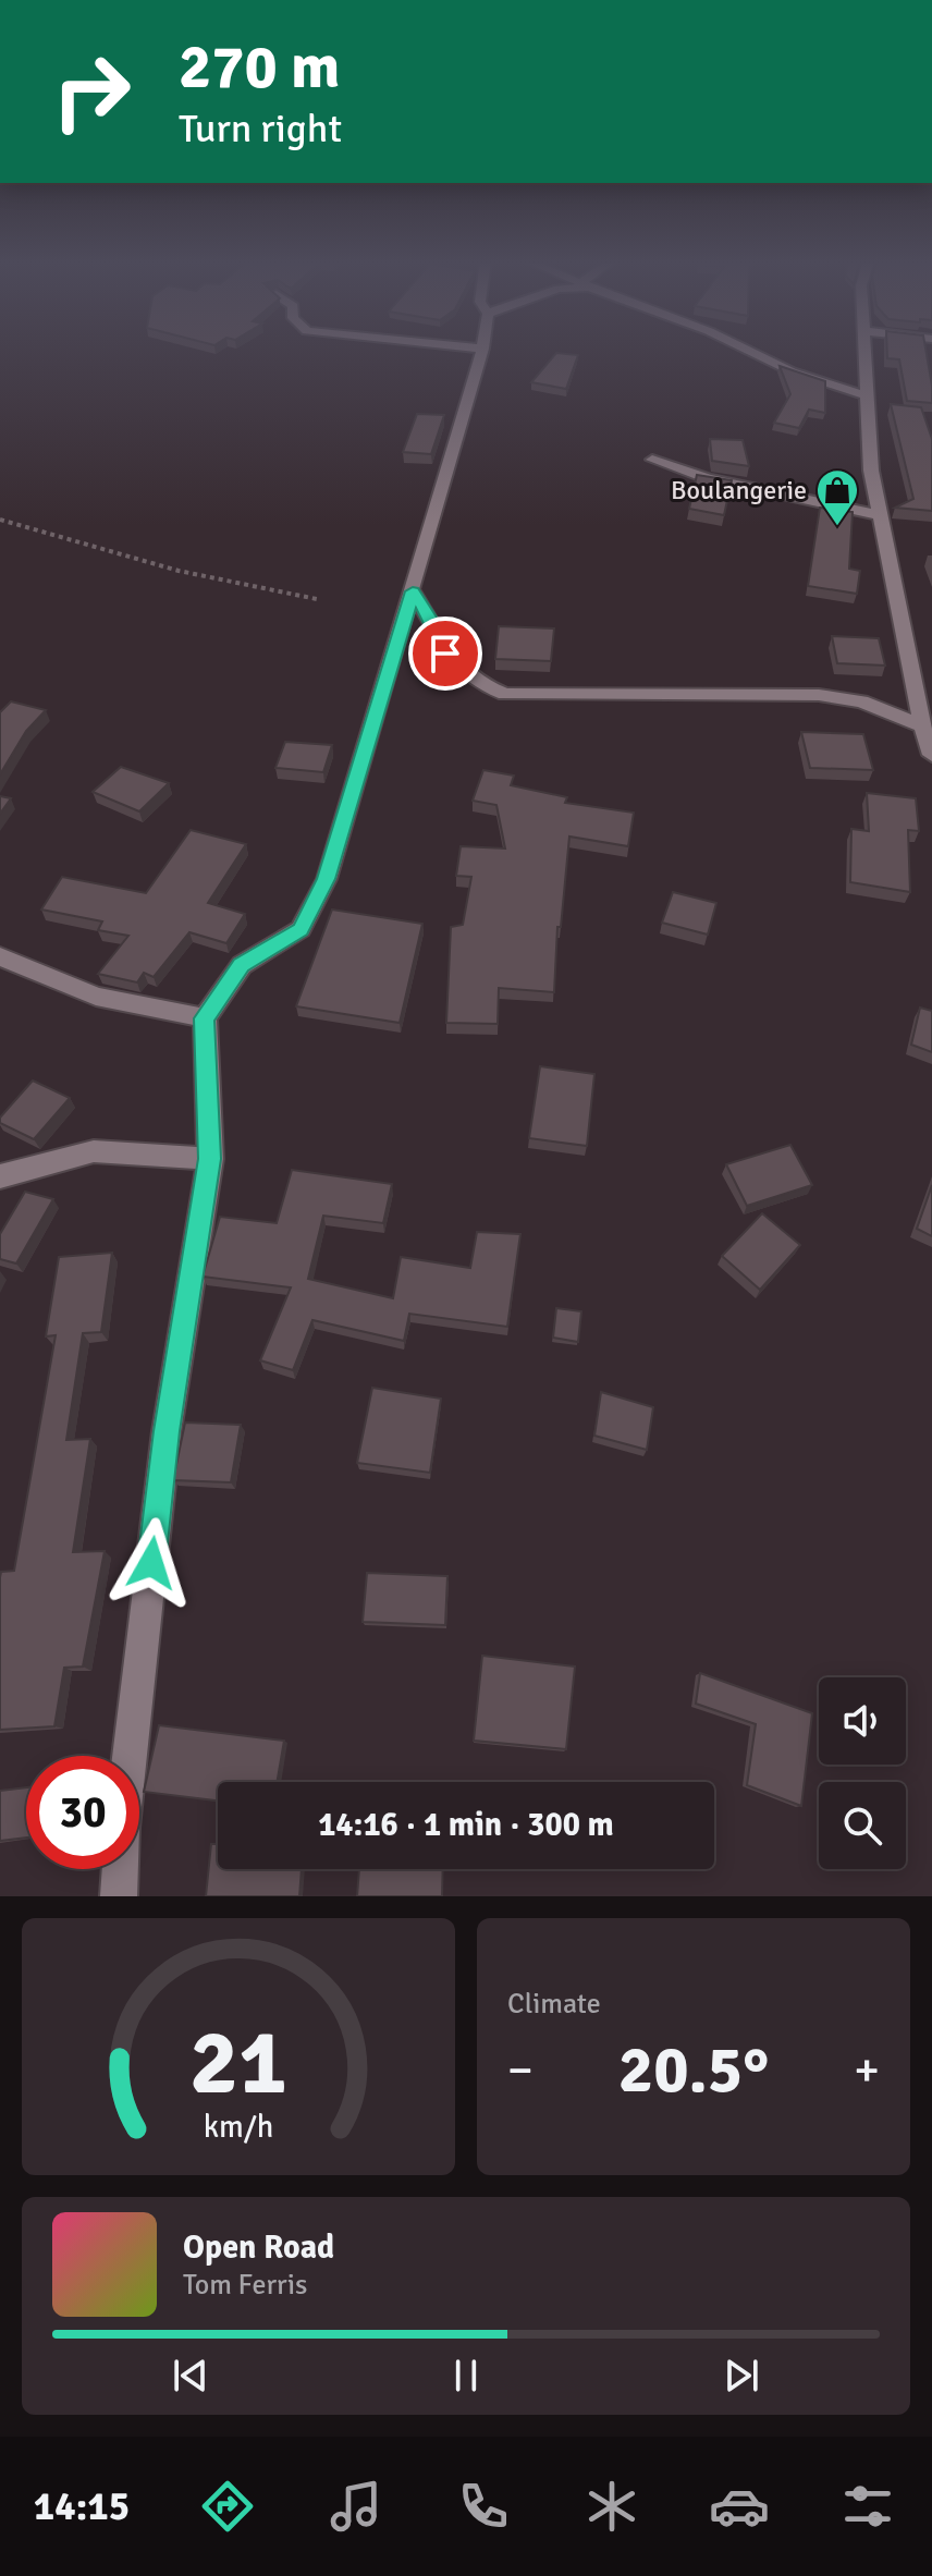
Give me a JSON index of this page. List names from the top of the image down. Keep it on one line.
{"places":{"shop":["Boulangerie"]},"page":{"turn":["270 m","Turn right"],"limit":"30","trip":"14:16 · 1 min · 300 m","tile":"Climate","heat":["−","20.5°","+"],"song":["Open Road","Tom Ferris"],"tabs":"14:15","gauge":["21","km/h"]}}
